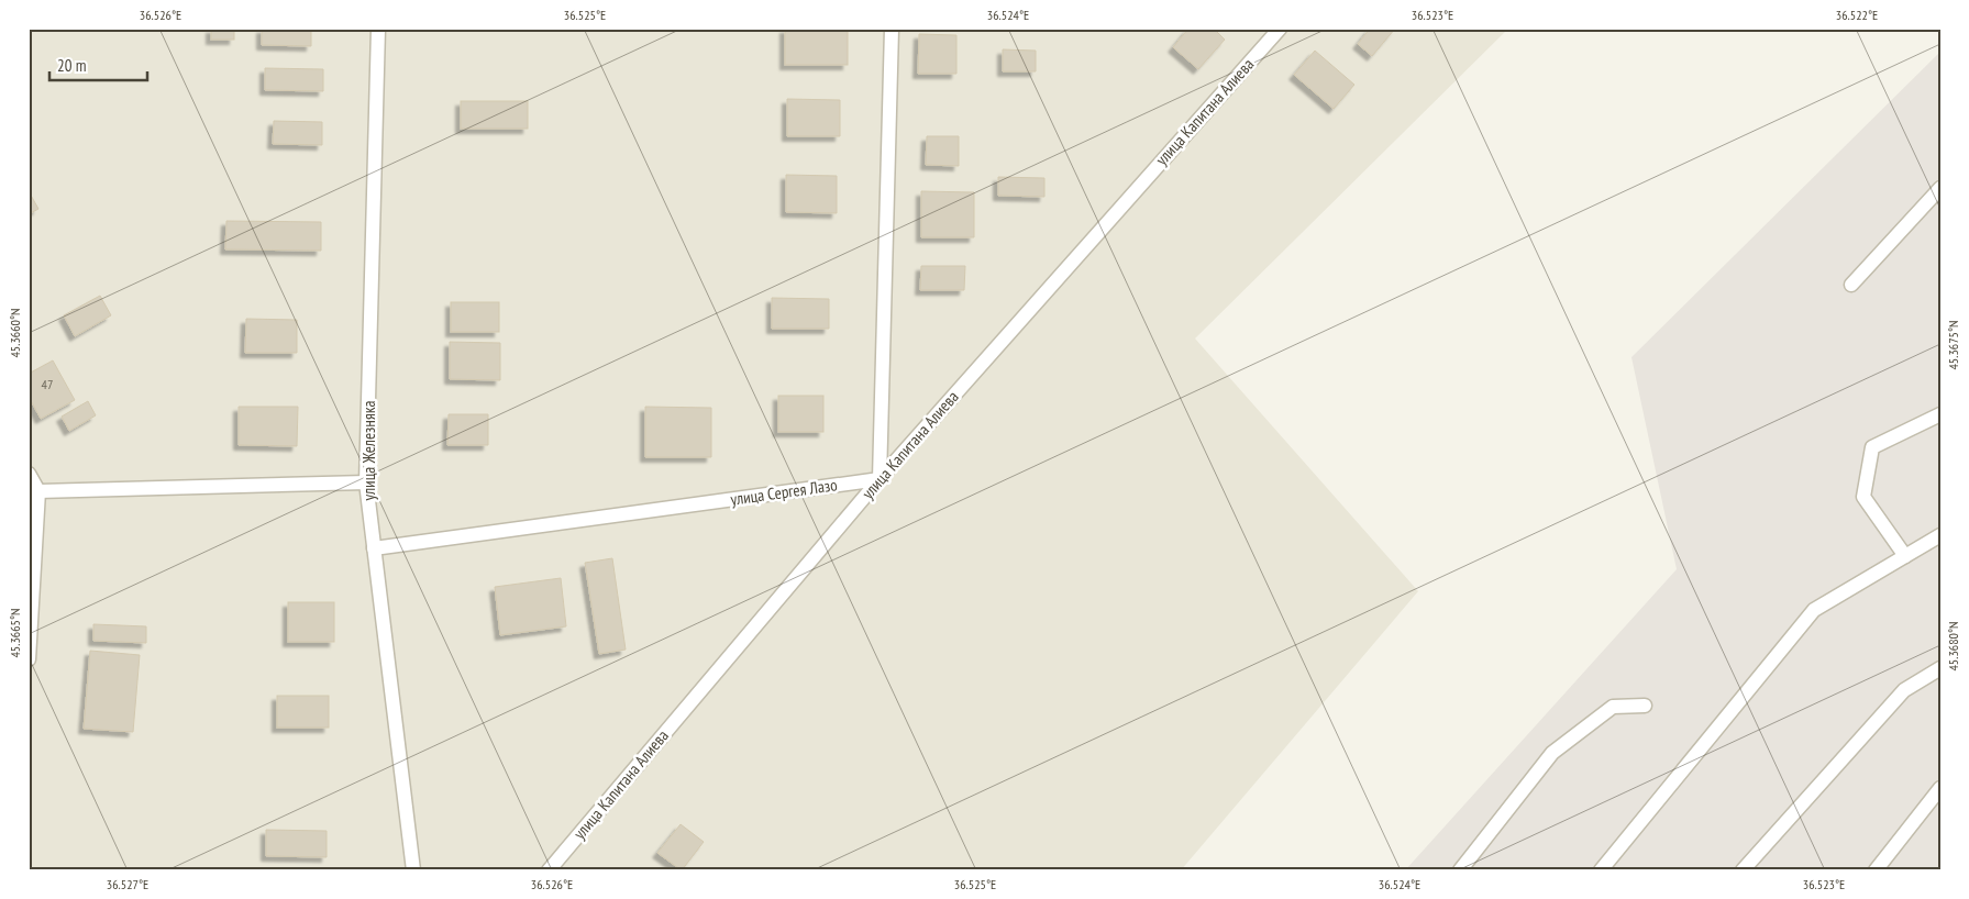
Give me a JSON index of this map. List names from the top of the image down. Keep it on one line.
{"streets":{"lane":["улица Капитана Алиева","улица Железняка","улица Сергея Лазо"]},"crossings":[["улица Капитана Алиева","улица Сергея Лазо"],["улица Железняка","улица Сергея Лазо"]],"house_numbers":["47"],"scale_bar":"20 m","coordinates":["36.526°E","36.525°E","36.524°E","36.523°E","36.522°E","45.3660°N","45.3675°N","45.3665°N","45.3680°N","36.527°E"]}
